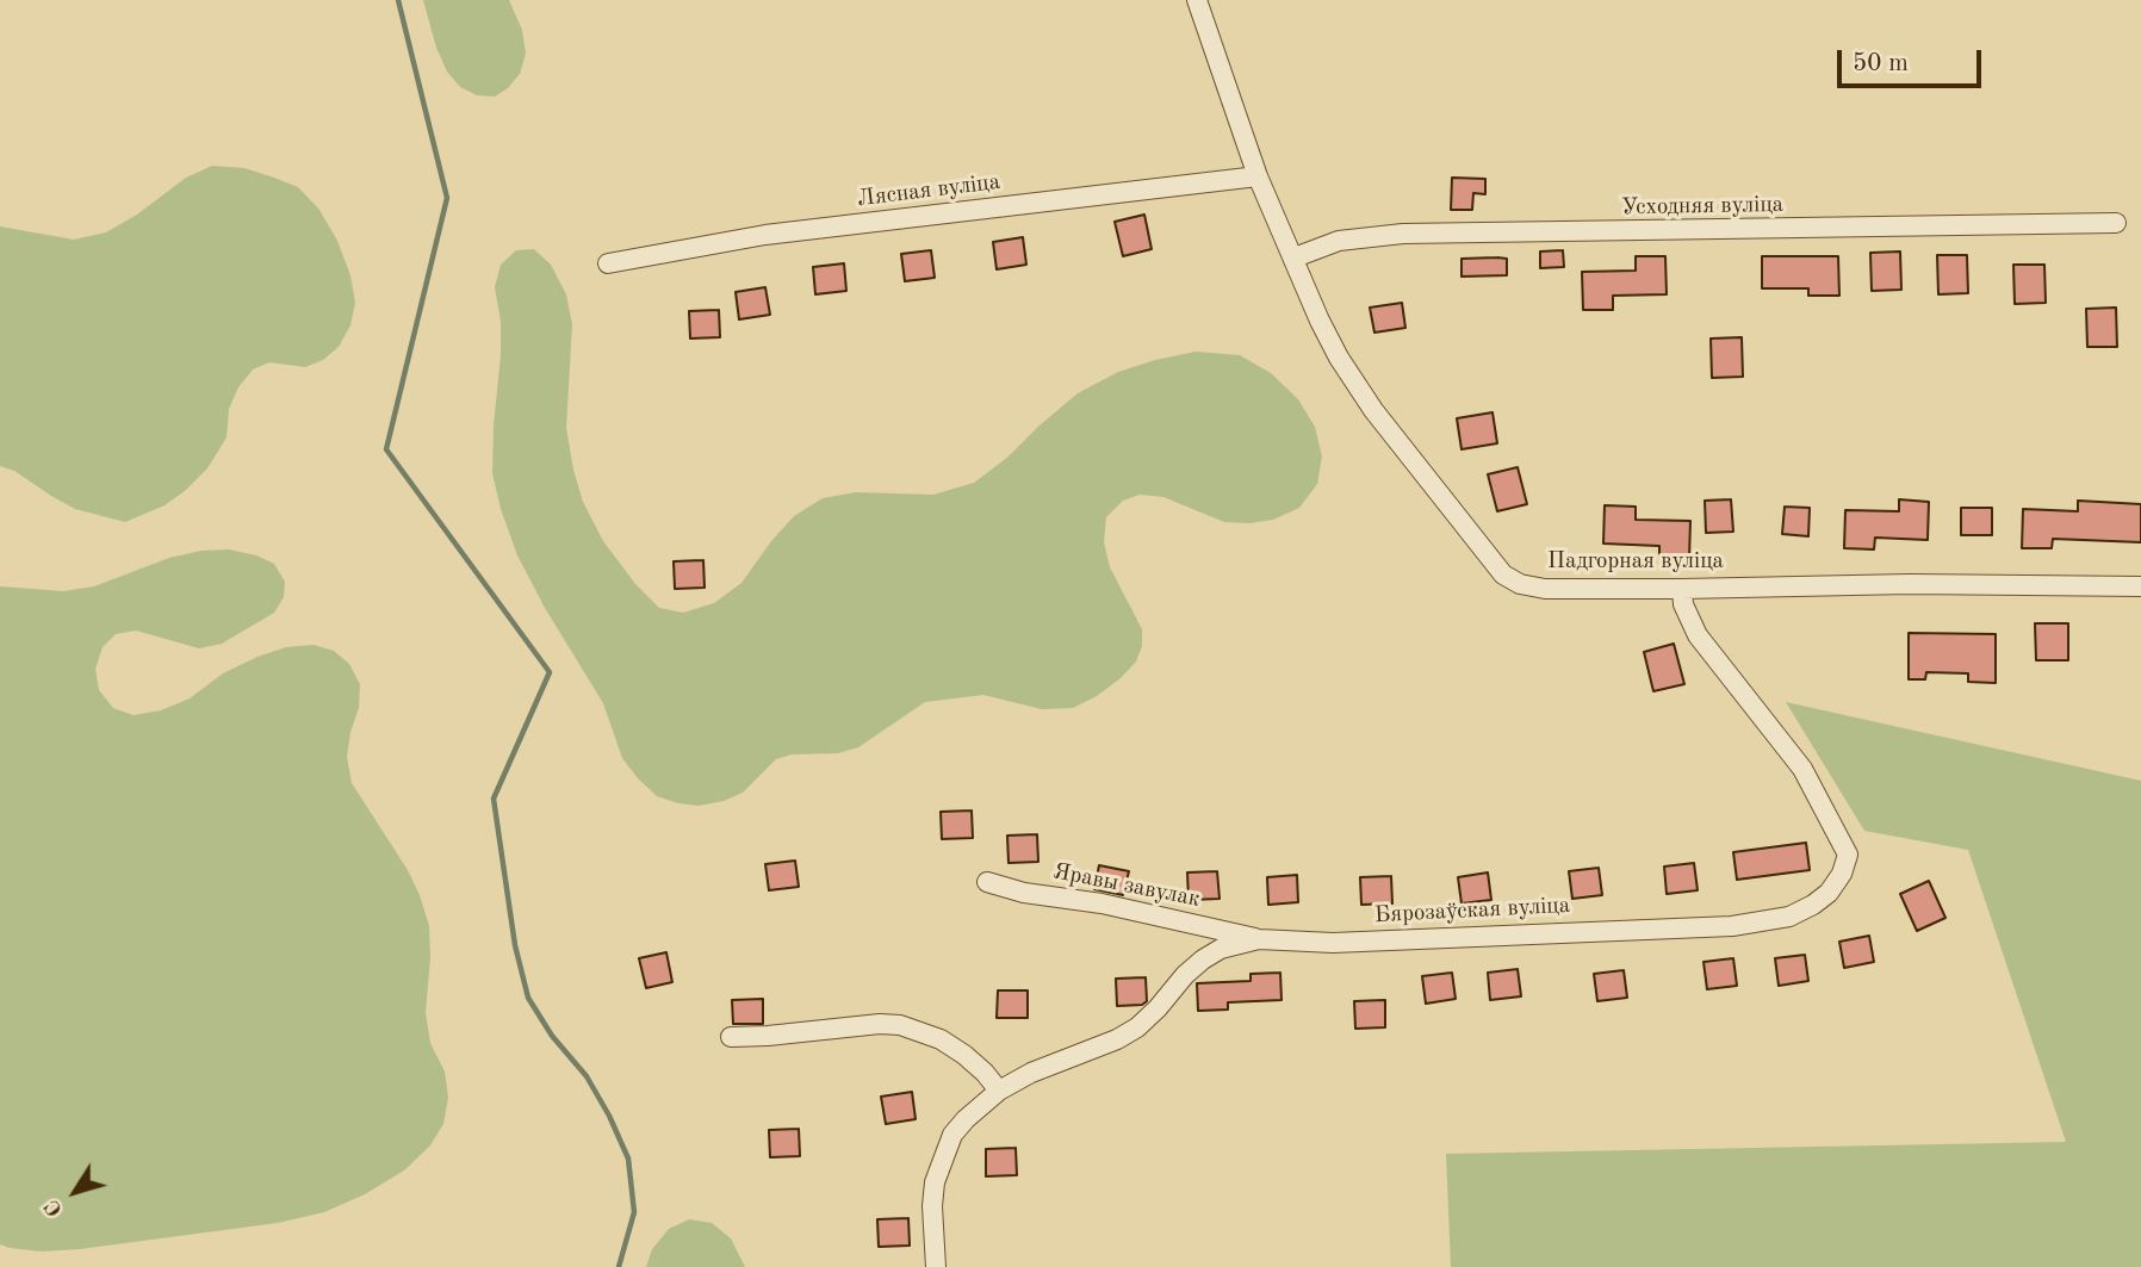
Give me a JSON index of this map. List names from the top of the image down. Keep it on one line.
{"streets":{"street":["Лясная вуліца","Усходняя вуліца","Падгорная вуліца","Яравы завулак","Бярозаўская вуліца"]},"crossings":[["Лясная вуліца","Падгорная вуліца"],["Усходняя вуліца","Падгорная вуліца"],["Падгорная вуліца","Бярозаўская вуліца"],["Яравы завулак","Бярозаўская вуліца"]],"scale_bar":"50 m","north":"bottom left"}
